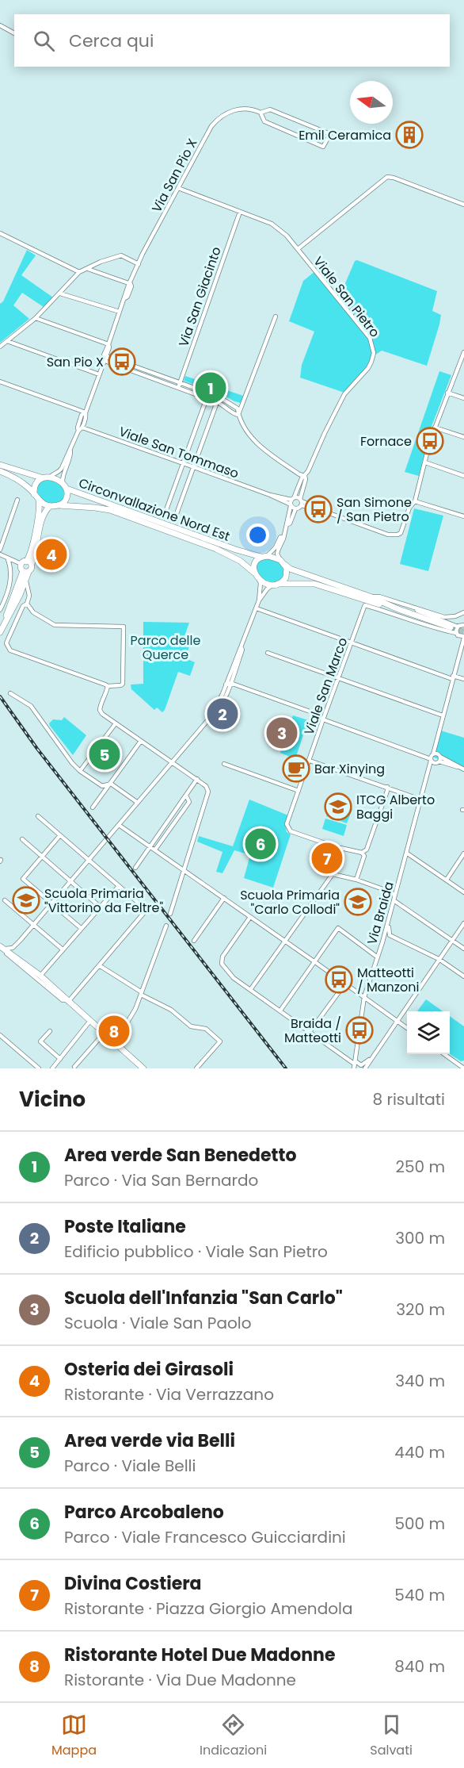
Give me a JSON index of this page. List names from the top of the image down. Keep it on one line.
{"streets":{"main road":["Circonvallazione Nord Est"],"street":["Via San Pio X","Via San Giacinto","Viale San Pietro","Viale San Tommaso","Viale San Marco","Via Braida"]},"crossings":[["Via San Pio X","Viale San Pietro"],["Via San Pio X","Viale San Tommaso"],["Via San Pio X","Circonvallazione Nord Est"],["Via San Giacinto","Viale San Pietro"],["Viale San Pietro","Viale San Tommaso"],["Viale San Pietro","Circonvallazione Nord Est"]],"parks":["Parco delle Querce"],"places":{"building":["Emil Ceramica"],"bus stop":["San Pio X","Fornace","San Simone / San Pietro","Matteotti / Manzoni","Braida / Matteotti"],"cafe":["Bar Xinying"],"school or university":["ITCG Alberto Baggi","Scuola Primaria \"Vittorino da Feltre\"","Scuola Primaria \"Carlo Collodi\""]},"north":"left","page":{"search":"Cerca qui","pins":["1","4","2","3","5","6","7","8"],"heading":["Vicino","8 risultati"],"list":[{"mark":"1","name":"Area verde San Benedetto","note":"Parco · Via San Bernardo","value":"250 m"},{"mark":"2","name":"Poste Italiane","note":"Edificio pubblico · Viale San Pietro","value":"300 m"},{"mark":"3","name":"Scuola dell'Infanzia \"San Carlo\"","note":"Scuola · Viale San Paolo","value":"320 m"},{"mark":"4","name":"Osteria dei Girasoli","note":"Ristorante · Via Verrazzano","value":"340 m"},{"mark":"5","name":"Area verde via Belli","note":"Parco · Viale Belli","value":"440 m"},{"mark":"6","name":"Parco Arcobaleno","note":"Parco · Viale Francesco Guicciardini","value":"500 m"},{"mark":"7","name":"Divina Costiera","note":"Ristorante · Piazza Giorgio Amendola","value":"540 m"},{"mark":"8","name":"Ristorante Hotel Due Madonne","note":"Ristorante · Via Due Madonne","value":"840 m"}],"nav":["Mappa","Indicazioni","Salvati"]}}
